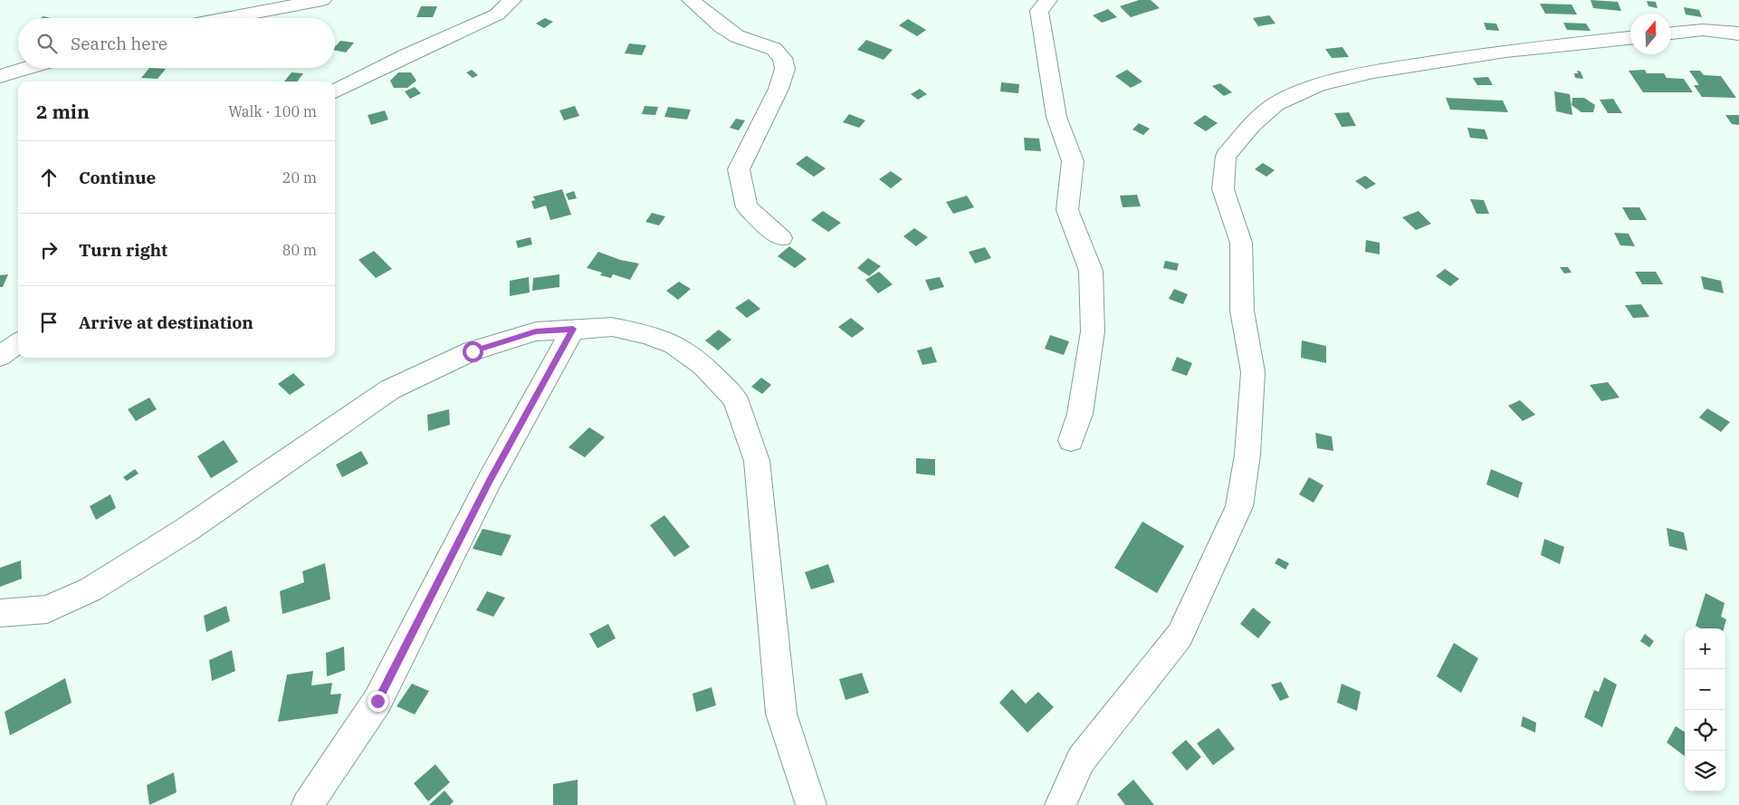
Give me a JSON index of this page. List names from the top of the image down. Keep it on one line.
{"north":"top","page":{"search":"Search here","heading":["2 min","Walk · 100 m"],"list":[["Continue","20 m"],["Turn right","80 m"],"Arrive at destination"],"map_buttons":["+","−"]}}
